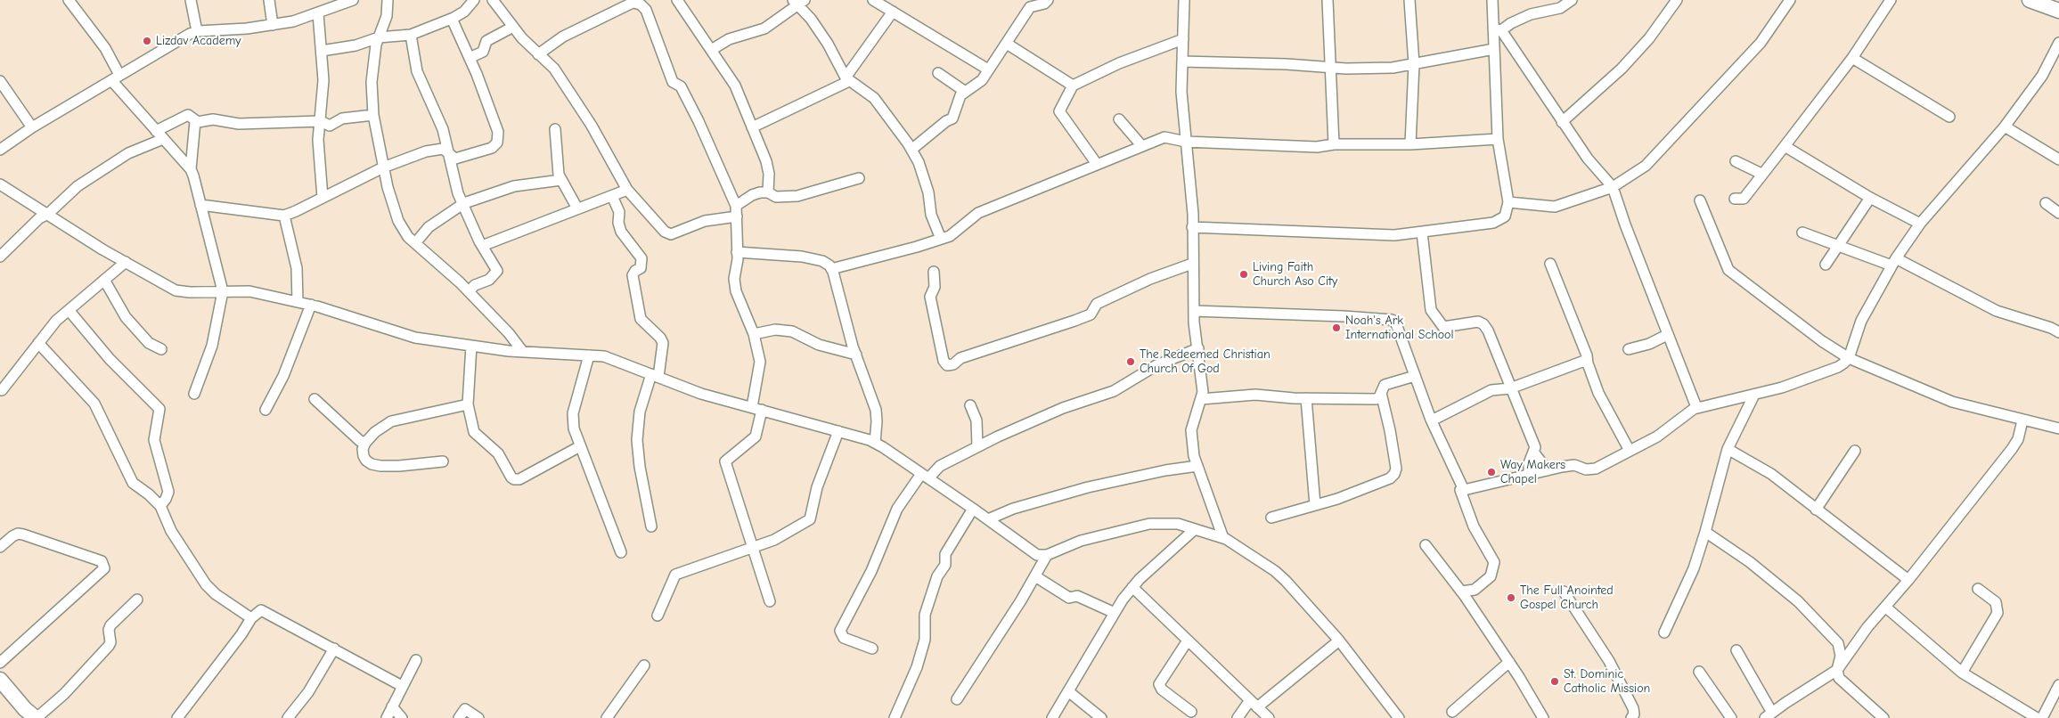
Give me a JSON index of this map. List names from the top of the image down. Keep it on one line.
{"places":["Lizdav Academy","Living Faith Church Aso City","Noah's Ark International School","The Redeemed Christian Church Of God","Way Makers Chapel","The Full Anointed Gospel Church","St. Dominic Catholic Mission"]}
